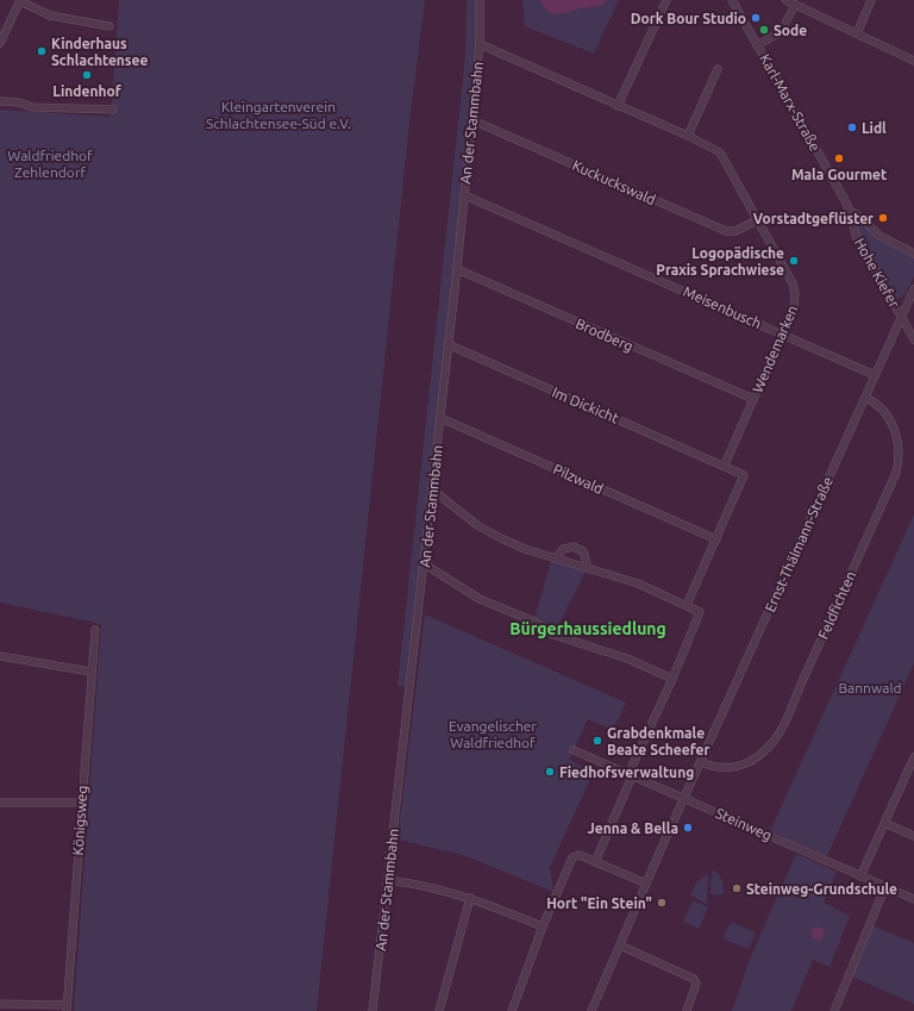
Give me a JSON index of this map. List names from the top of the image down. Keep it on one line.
{"streets":{"street":["Karl-Marx-Straße","An der Stammbahn","Kuckuckswald","Hohe Kiefer","Meisenbusch","Brodberg","Wendemarken","Im Dickicht","Pilzwald","Ernst-Thälmann-Straße","Feldfichten","Königsweg","Steinweg"]},"crossings":[["Karl-Marx-Straße","Hohe Kiefer"],["An der Stammbahn","Kuckuckswald"],["An der Stammbahn","Meisenbusch"],["An der Stammbahn","Brodberg"],["An der Stammbahn","Wendemarken"],["An der Stammbahn","Im Dickicht"],["An der Stammbahn","Pilzwald"],["Kuckuckswald","Wendemarken"],["Hohe Kiefer","Ernst-Thälmann-Straße"],["Meisenbusch","Wendemarken"],["Meisenbusch","Ernst-Thälmann-Straße"],["Brodberg","Wendemarken"],["Wendemarken","Im Dickicht"],["Ernst-Thälmann-Straße","Feldfichten"],["Ernst-Thälmann-Straße","Steinweg"]],"districts":["Bürgerhaussiedlung"],"parks":["Kleingartenverein Schlachtensee-Süd e.V.","Waldfriedhof Zehlendorf","Bannwald","Evangelischer Waldfriedhof"],"places":["Dork Bour Studio","Sode","Kinderhaus Schlachtensee","Lindenhof","Lidl","Mala Gourmet","Vorstadtgeflüster","Logopädische Praxis Sprachwiese","Grabdenkmale Beate Scheefer","Fiedhofsverwaltung","Jenna & Bella","Steinweg-Grundschule","Hort \"Ein Stein\""]}
